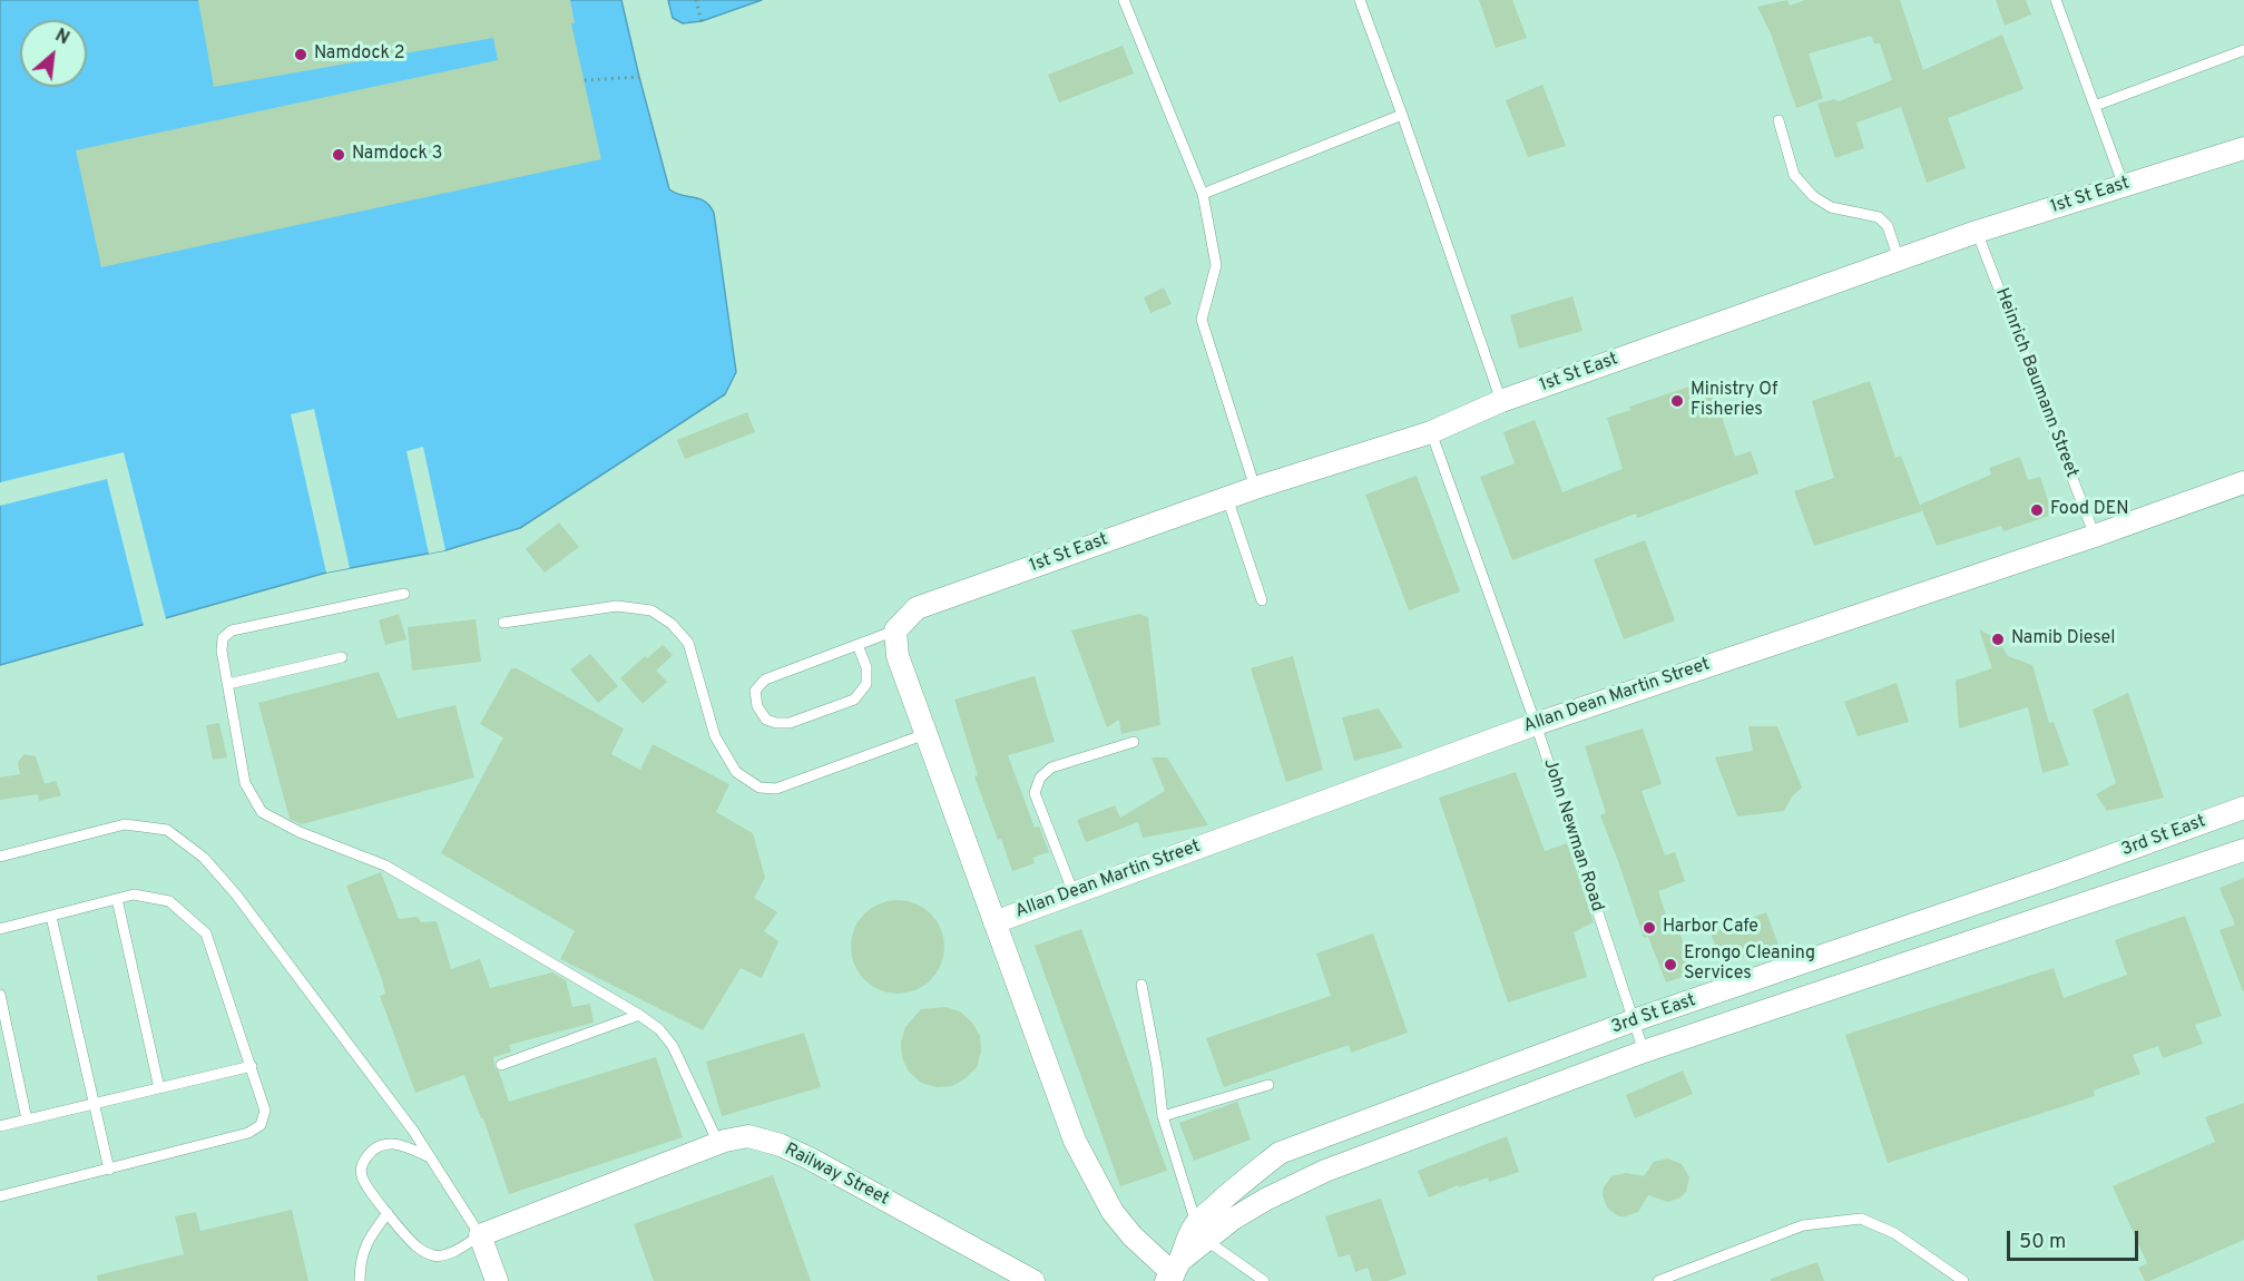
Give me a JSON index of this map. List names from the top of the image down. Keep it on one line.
{"streets":{"street":["1st St East","Allan Dean Martin Street","3rd St East","Railway Street"],"lane":["Heinrich Baumann Street","John Newman Road"]},"crossings":[["1st St East","Heinrich Baumann Street"],["1st St East","John Newman Road"],["Heinrich Baumann Street","Allan Dean Martin Street"],["Allan Dean Martin Street","John Newman Road"],["John Newman Road","3rd St East"]],"places":["Namdock 2","Namdock 3","Ministry Of Fisheries","Food DEN","Namib Diesel","Harbor Cafe","Erongo Cleaning Services"],"scale_bar":"50 m","north":"top right"}
